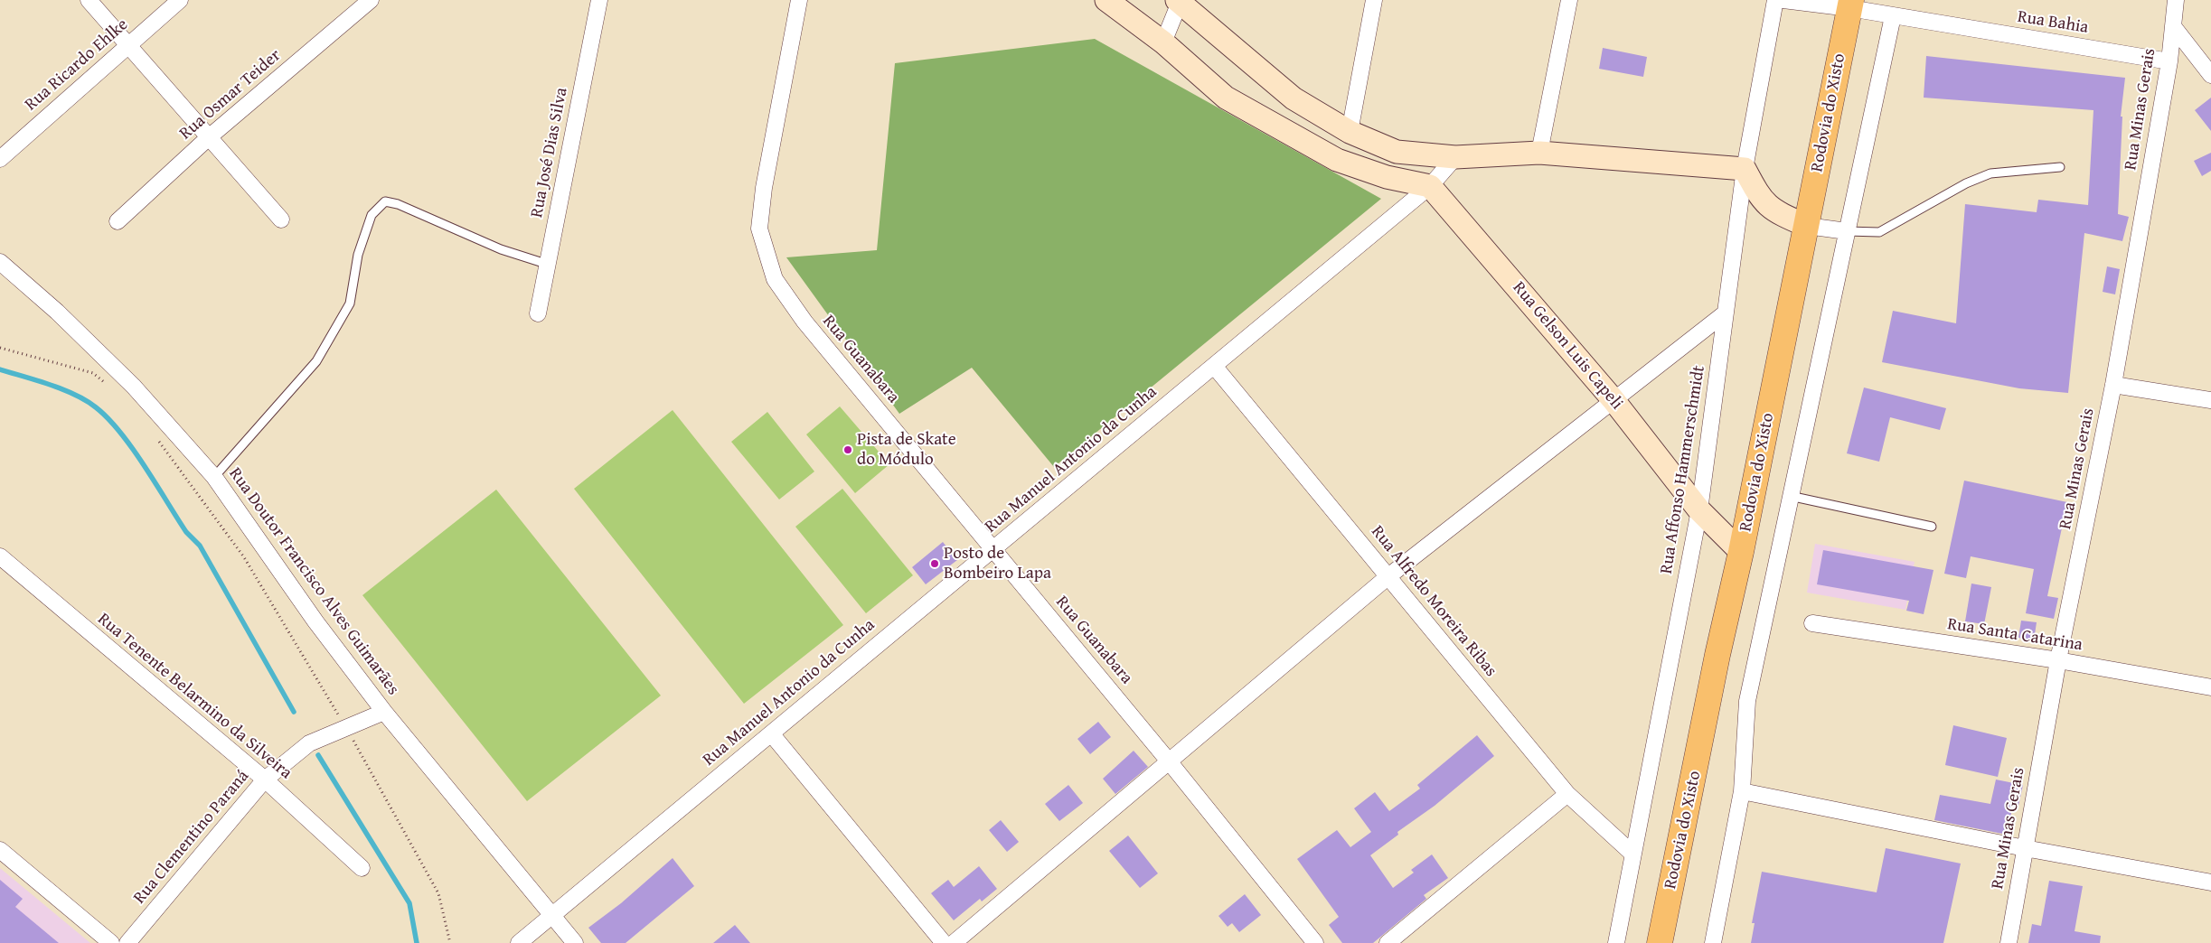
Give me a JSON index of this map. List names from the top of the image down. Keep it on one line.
{"streets":{"highway":["Rodovia do Xisto"],"street":["Rua Bahia","Rua Ricardo Ehlke","Rua Osmar Teider","Rua Minas Gerais","Rua José Dias Silva","Rua Gelson Luis Capeli","Rua Guanabara","Rua Manuel Antonio da Cunha","Rua Affonso Hammerschmidt","Rua Doutor Francisco Alves Guimarães","Rua Alfredo Moreira Ribas","Rua Santa Catarina","Rua Tenente Belarmino da Silveira","Rua Clementino Paraná"]},"crossings":[["Rua Bahia","Rua Minas Gerais"],["Rua Bahia","Rodovia do Xisto"],["Rua Minas Gerais","Rua Santa Catarina"],["Rodovia do Xisto","Rua Gelson Luis Capeli"],["Rua Gelson Luis Capeli","Rua Manuel Antonio da Cunha"],["Rua Gelson Luis Capeli","Rua Affonso Hammerschmidt"],["Rua Guanabara","Rua Manuel Antonio da Cunha"],["Rua Manuel Antonio da Cunha","Rua Doutor Francisco Alves Guimarães"],["Rua Manuel Antonio da Cunha","Rua Alfredo Moreira Ribas"],["Rua Affonso Hammerschmidt","Rua Alfredo Moreira Ribas"],["Rua Doutor Francisco Alves Guimarães","Rua Clementino Paraná"],["Rua Tenente Belarmino da Silveira","Rua Clementino Paraná"]],"places":["Pista de Skate do Módulo","Posto de Bombeiro Lapa"]}
